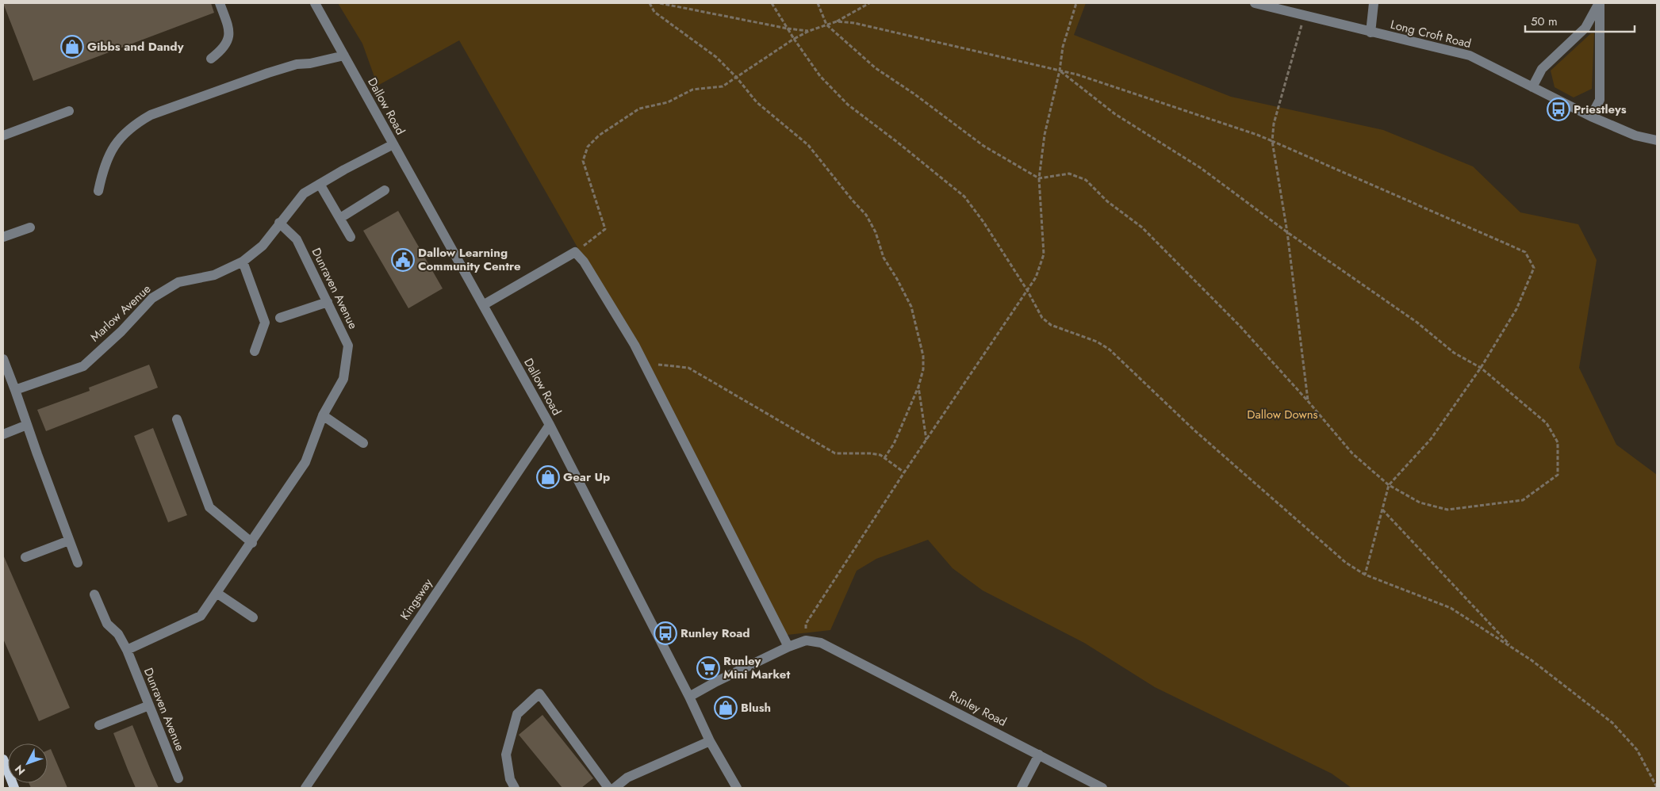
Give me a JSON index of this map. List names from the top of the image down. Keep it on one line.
{"streets":{"street":["Long Croft Road","Dallow Road","Dunraven Avenue","Marlow Avenue","Kingsway","Runley Road"]},"crossings":[["Dallow Road","Marlow Avenue"],["Dallow Road","Kingsway"],["Dunraven Avenue","Marlow Avenue"]],"parks":["Dallow Downs"],"places":{"shop":["Gibbs and Dandy","Gear Up","Blush"],"bus stop":["Priestleys","Runley Road"],"public building":["Dallow Learning Community Centre"],"supermarket":["Runley Mini Market"]},"scale_bar":"50 m","north":"bottom left"}
